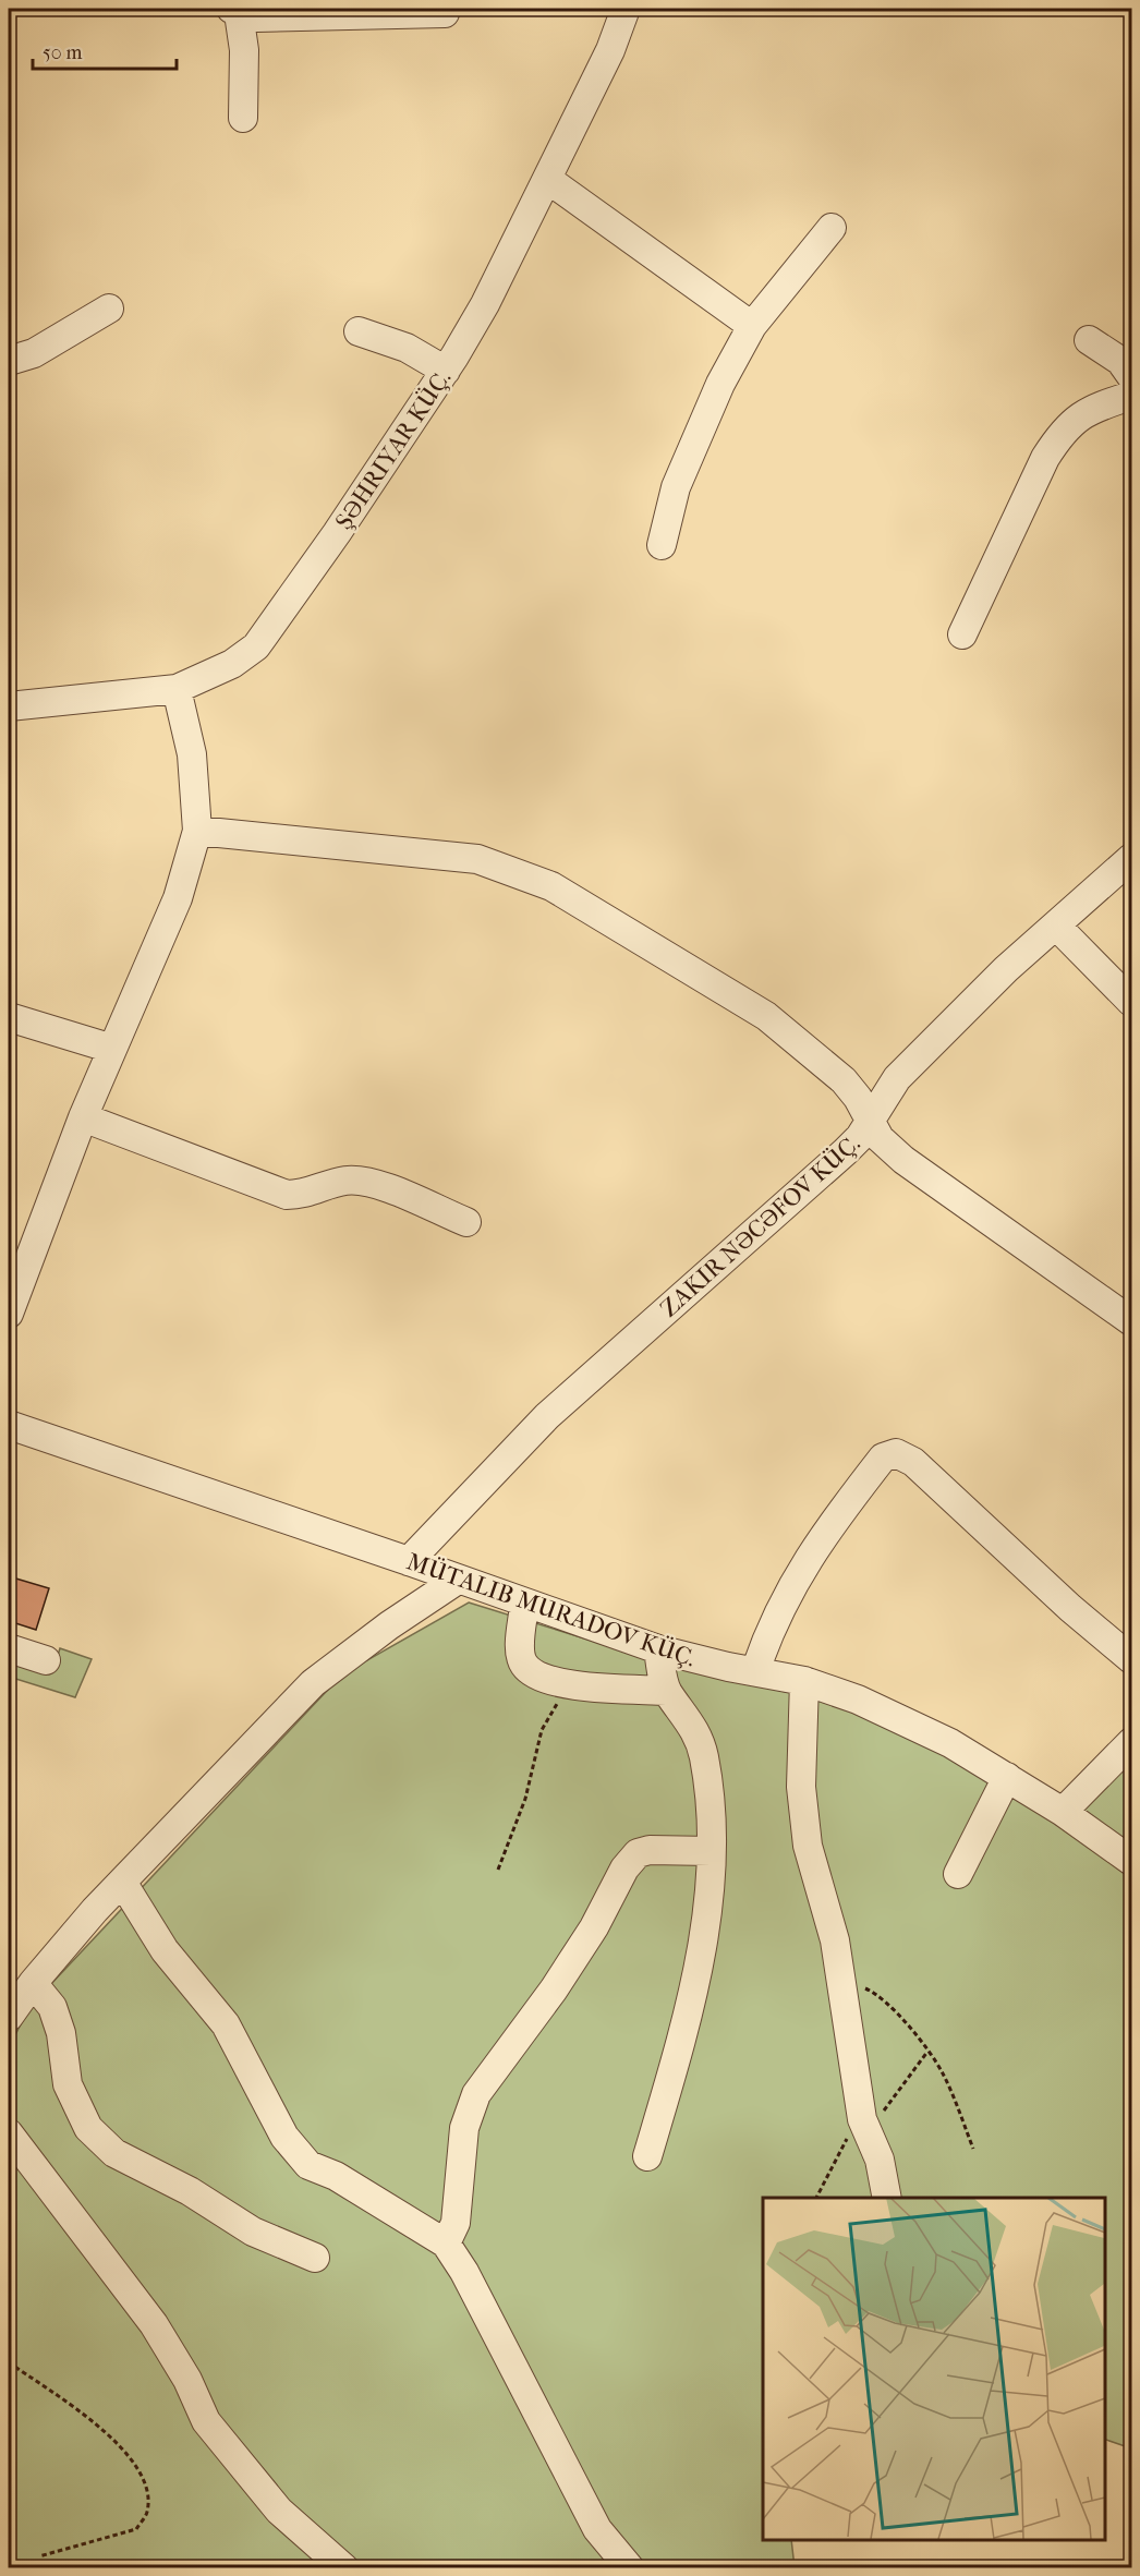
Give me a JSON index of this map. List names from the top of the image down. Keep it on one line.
{"streets":{"street":["ŞƏHRIYAR KÜÇ.","ZAKIR NƏCƏFOV KÜÇ.","MÜTALIB MURADOV KÜÇ."]},"crossings":[["ZAKIR NƏCƏFOV KÜÇ.","MÜTALIB MURADOV KÜÇ."]],"scale_bar":"50 m"}
